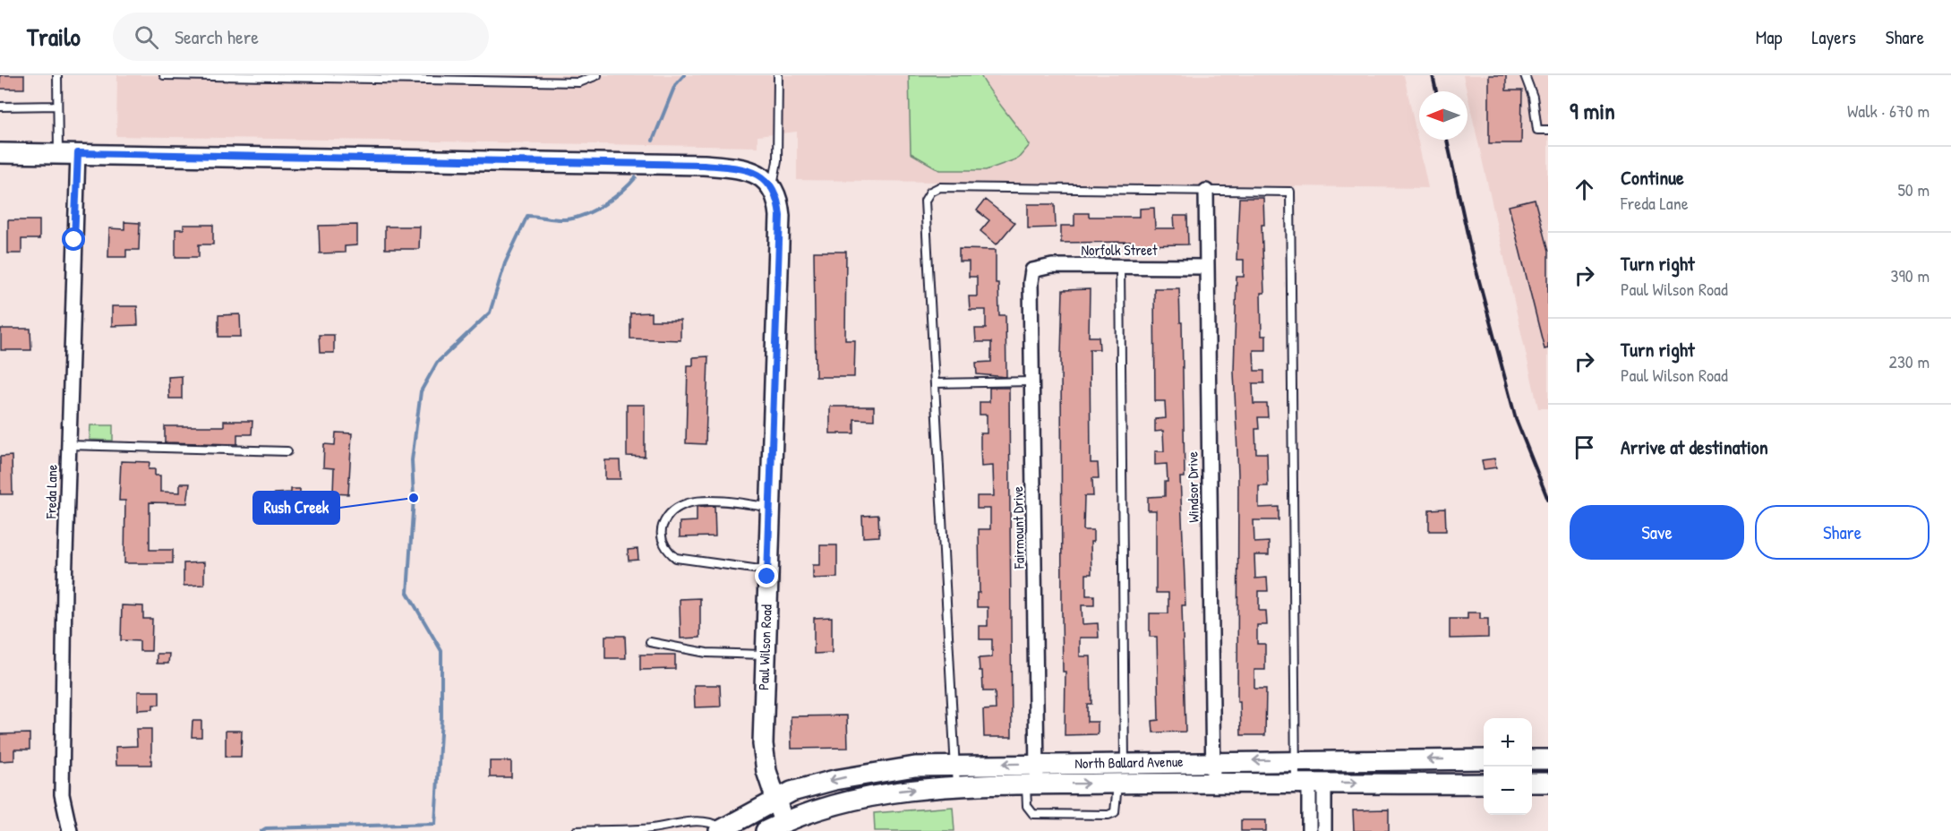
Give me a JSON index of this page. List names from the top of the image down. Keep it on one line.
{"streets":{"main road":["Paul Wilson Road","North Ballard Avenue"],"street":["Norfolk Street","Windsor Drive","Freda Lane","Fairmount Drive"]},"crossings":[["Norfolk Street","Windsor Drive"],["Norfolk Street","Fairmount Drive"],["Windsor Drive","North Ballard Avenue"],["Fairmount Drive","North Ballard Avenue"],["Paul Wilson Road","North Ballard Avenue"]],"places":["Rush Creek"],"north":"left","page":{"header":"Trailo","search":"Search here","nav":["Map","Layers","Share"],"heading":["9 min","Walk · 670 m"],"list":[["Continue","Freda Lane","50 m"],["Turn right","Paul Wilson Road","390 m"],["Turn right","Paul Wilson Road","230 m"],"Arrive at destination"],"buttons":["Save","Share"],"map_buttons":["+","−"]}}
